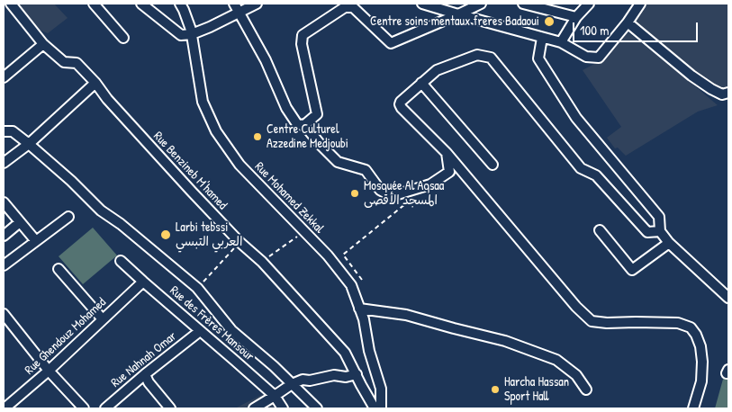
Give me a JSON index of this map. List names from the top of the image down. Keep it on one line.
{"streets":{"street":["Rue Benzineb M'hamed","Rue Mohamed Zekkal","Rue des Frères Mansour","Rue Ghendouz Mohamed","Rue Nahnah Omar"]},"crossings":[["Rue des Frères Mansour","Rue Ghendouz Mohamed"],["Rue des Frères Mansour","Rue Nahnah Omar"]],"places":["Centre soins mentaux freres Badaoui","Centre Culturel Azzedine Medjoubi","Mosquée Al Aqsaa المسجد الأقصى","Larbi tebssi العربي التبسي","Harcha Hassan Sport Hall"],"scale_bar":"100 m"}
